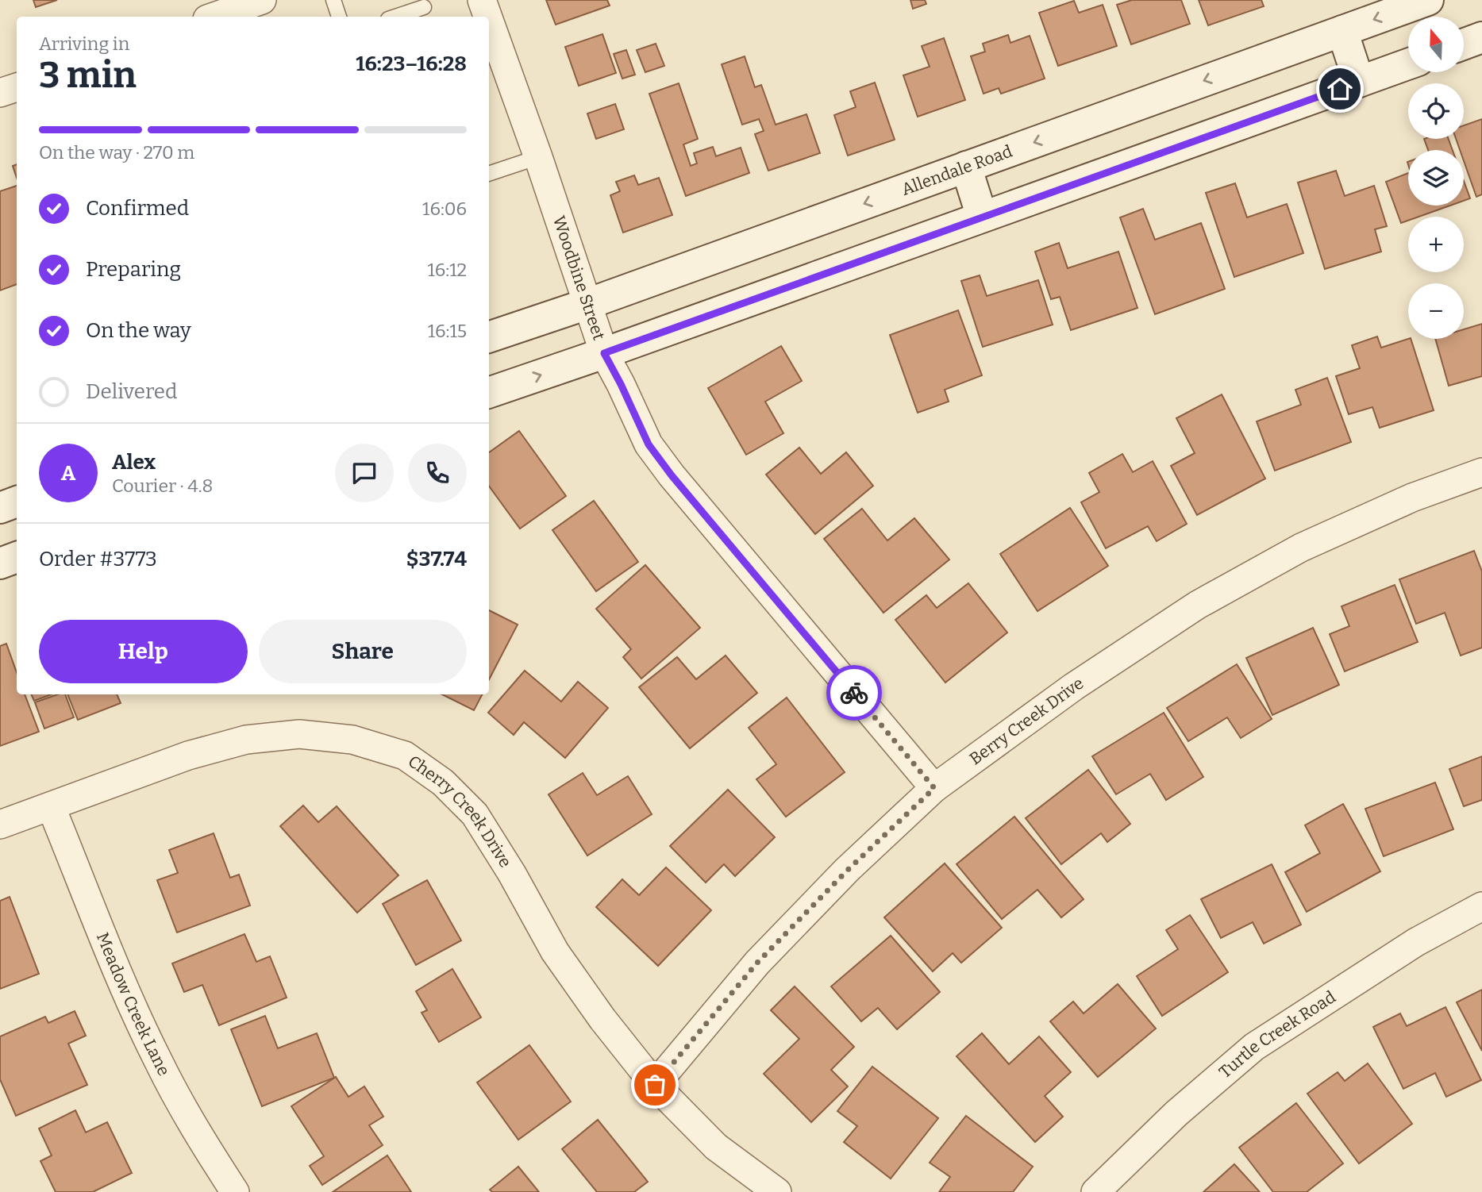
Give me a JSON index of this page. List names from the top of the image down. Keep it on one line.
{"streets":{"main road":["Allendale Road"],"street":["Woodbine Street","Berry Creek Drive","Cherry Creek Drive","Meadow Creek Lane","Turtle Creek Road"]},"crossings":[["Allendale Road","Woodbine Street"],["Woodbine Street","Berry Creek Drive"],["Berry Creek Drive","Cherry Creek Drive"],["Cherry Creek Drive","Meadow Creek Lane"]],"north":"top","page":{"map_buttons":["+","−"],"heading":["3 min","Arriving in","16:23–16:28"],"panel":["Alex","Courier · 4.8","Order #3773","$37.74"],"bar":"On the way · 270 m","list":[["Confirmed","16:06"],["Preparing","16:12"],["On the way","16:15"],"Delivered"],"round":"A","buttons":["Help","Share"]}}
